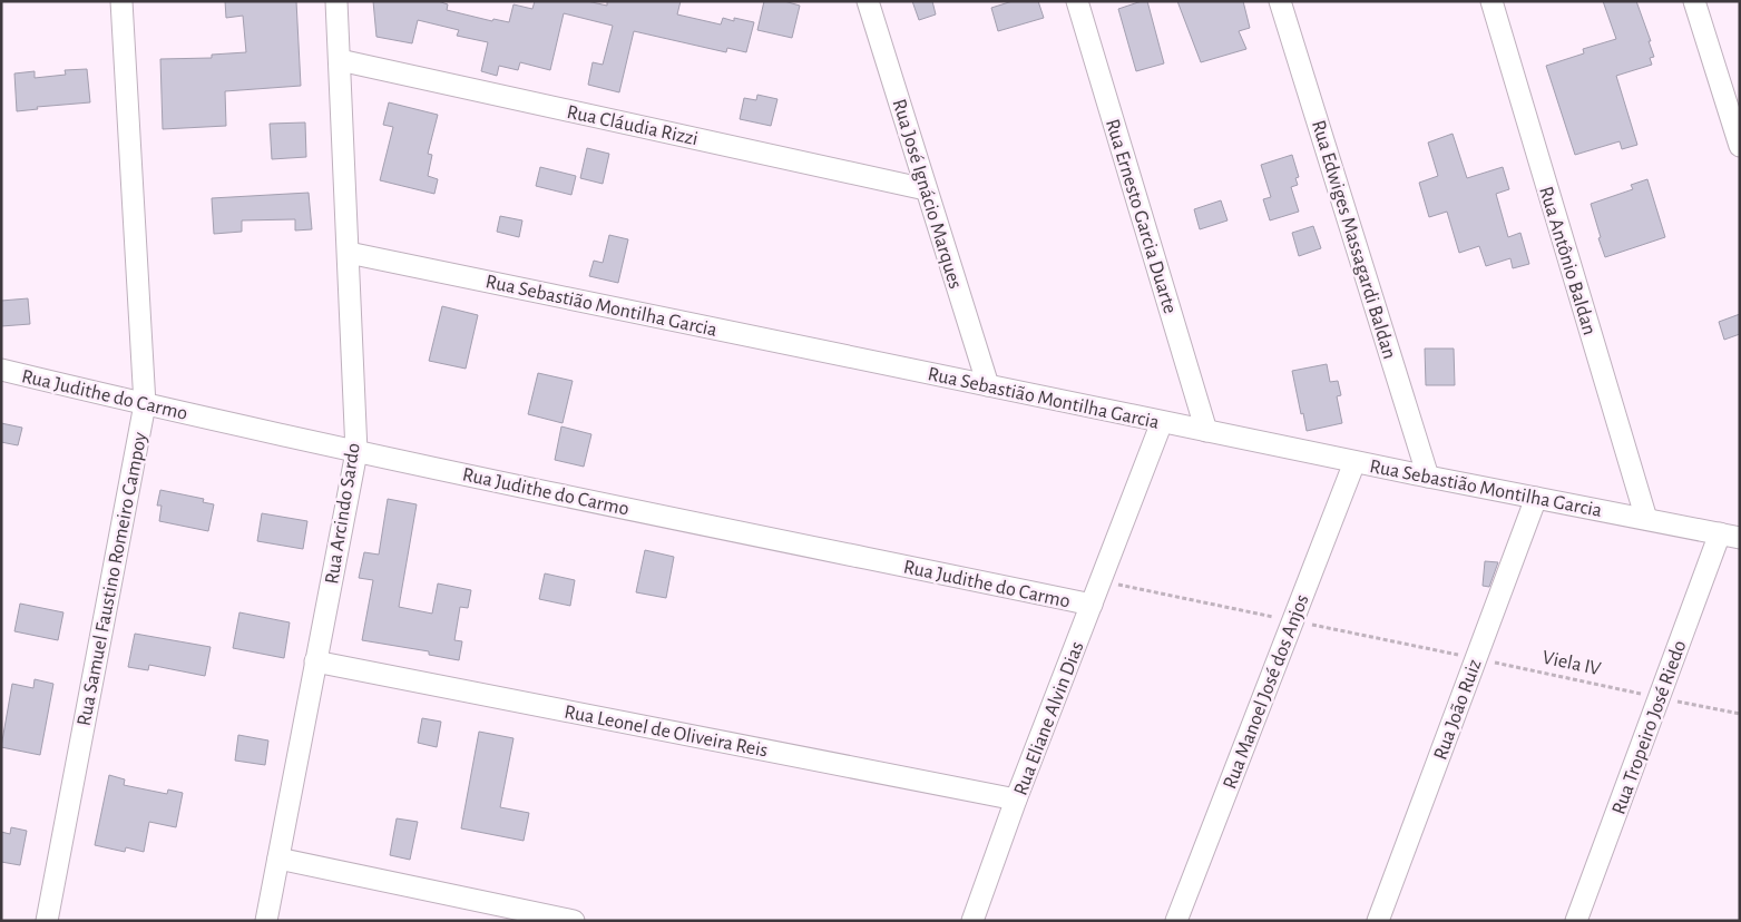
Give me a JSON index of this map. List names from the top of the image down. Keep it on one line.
{"streets":{"street":["Rua Cláudia Rizzi","Rua José Ignácio Marques","Rua Ernesto Garcia Duarte","Rua Edwiges Massagardi Baldan","Rua Antônio Baldan","Rua Sebastião Montilha Garcia","Rua Judithe do Carmo","Rua Arcindo Sardo","Rua Samuel Faustino Romeiro Campoy","Rua Manoel José dos Anjos","Rua João Ruiz","Rua Eliane Alvin Dias","Rua Tropeiro José Riedo","Rua Leonel de Oliveira Reis"],"path":["Viela IV"]},"crossings":[["Rua Cláudia Rizzi","Rua José Ignácio Marques"],["Rua Cláudia Rizzi","Rua Arcindo Sardo"],["Rua José Ignácio Marques","Rua Sebastião Montilha Garcia"],["Rua Ernesto Garcia Duarte","Rua Sebastião Montilha Garcia"],["Rua Edwiges Massagardi Baldan","Rua Sebastião Montilha Garcia"],["Rua Antônio Baldan","Rua Sebastião Montilha Garcia"],["Rua Sebastião Montilha Garcia","Rua Arcindo Sardo"],["Rua Sebastião Montilha Garcia","Rua Manoel José dos Anjos"],["Rua Sebastião Montilha Garcia","Rua João Ruiz"],["Rua Sebastião Montilha Garcia","Rua Eliane Alvin Dias"],["Rua Sebastião Montilha Garcia","Rua Tropeiro José Riedo"],["Rua Judithe do Carmo","Rua Arcindo Sardo"],["Rua Judithe do Carmo","Rua Samuel Faustino Romeiro Campoy"],["Rua Judithe do Carmo","Rua Eliane Alvin Dias"],["Rua Arcindo Sardo","Rua Leonel de Oliveira Reis"],["Viela IV","Rua João Ruiz"],["Viela IV","Rua Tropeiro José Riedo"],["Rua Eliane Alvin Dias","Rua Leonel de Oliveira Reis"]]}
